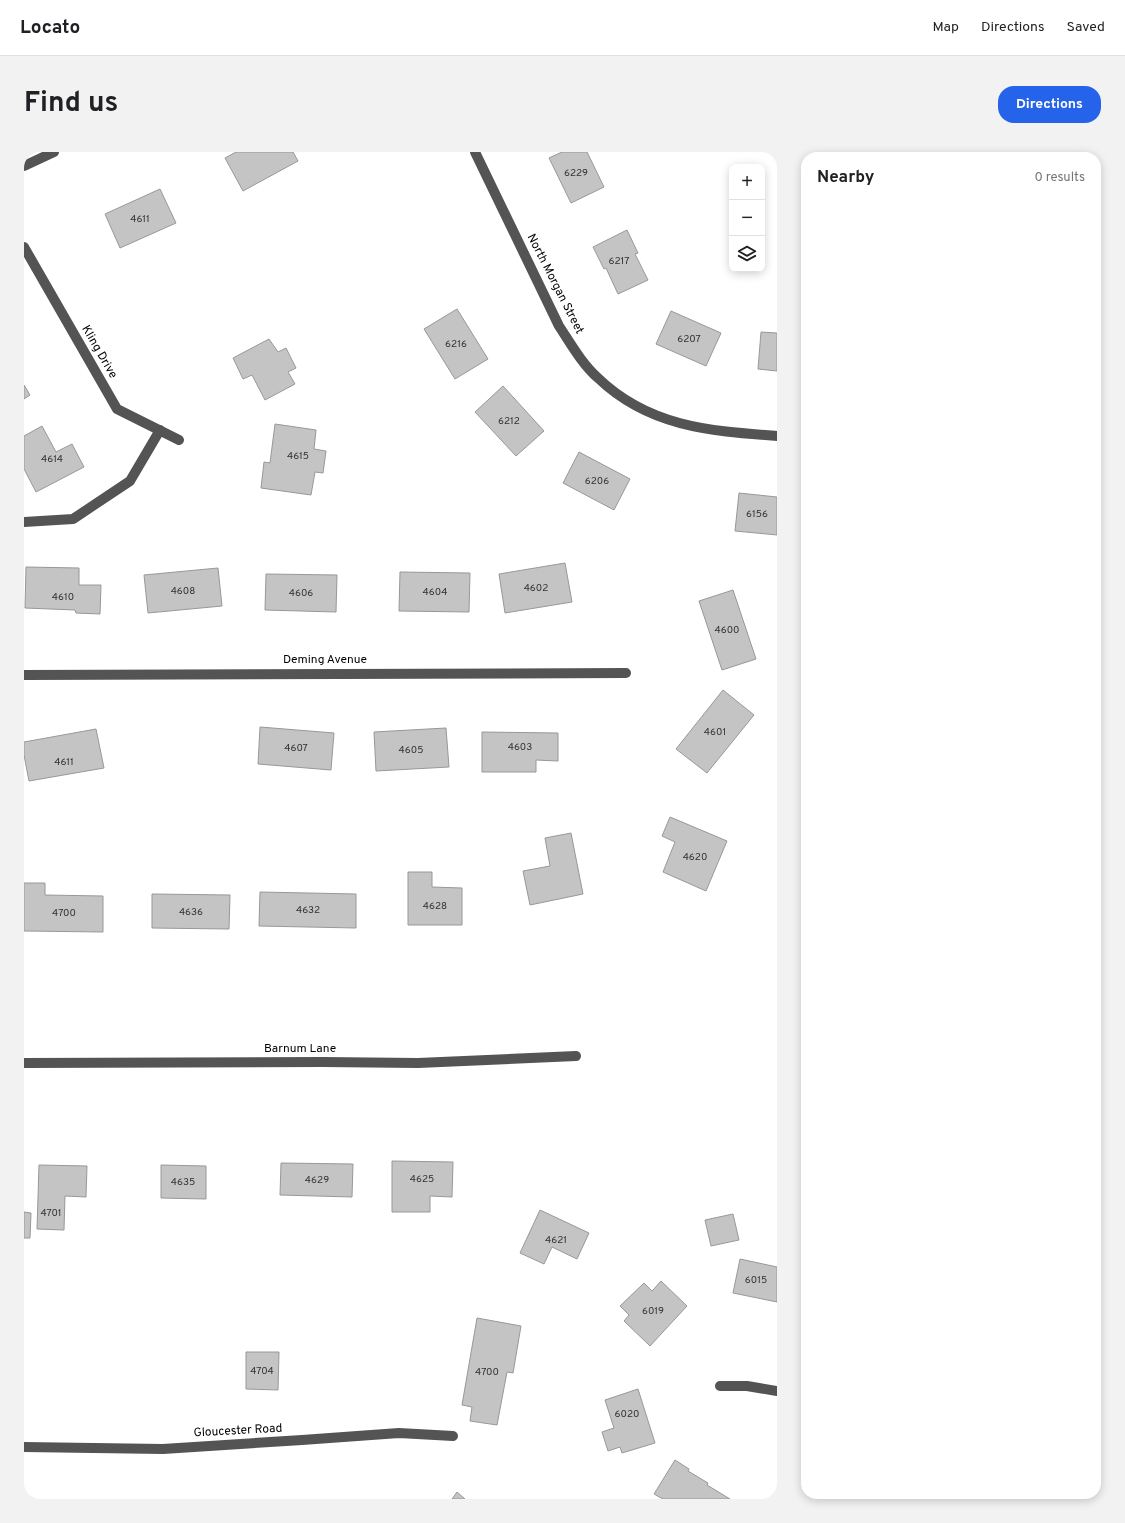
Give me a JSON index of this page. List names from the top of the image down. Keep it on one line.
{"streets":{"street":["North Morgan Street","Kling Drive","Deming Avenue","Barnum Lane","Gloucester Road"]},"house_numbers":["6229","4611","6217","6207","6216","6212","4615","4614","6206","6156","4602","4608","4604","4606","4610","4600","4601","4603","4607","4605","4611","4620","4628","4632","4636","4700","4625","4629","4635","4701","4621","6015","6019","4704","4700","6020"],"page":{"header":"Locato","nav":["Map","Directions","Saved"],"title":"Find us","buttons":"Directions","heading":["Nearby","0 results"],"map_buttons":["+","−"]}}
